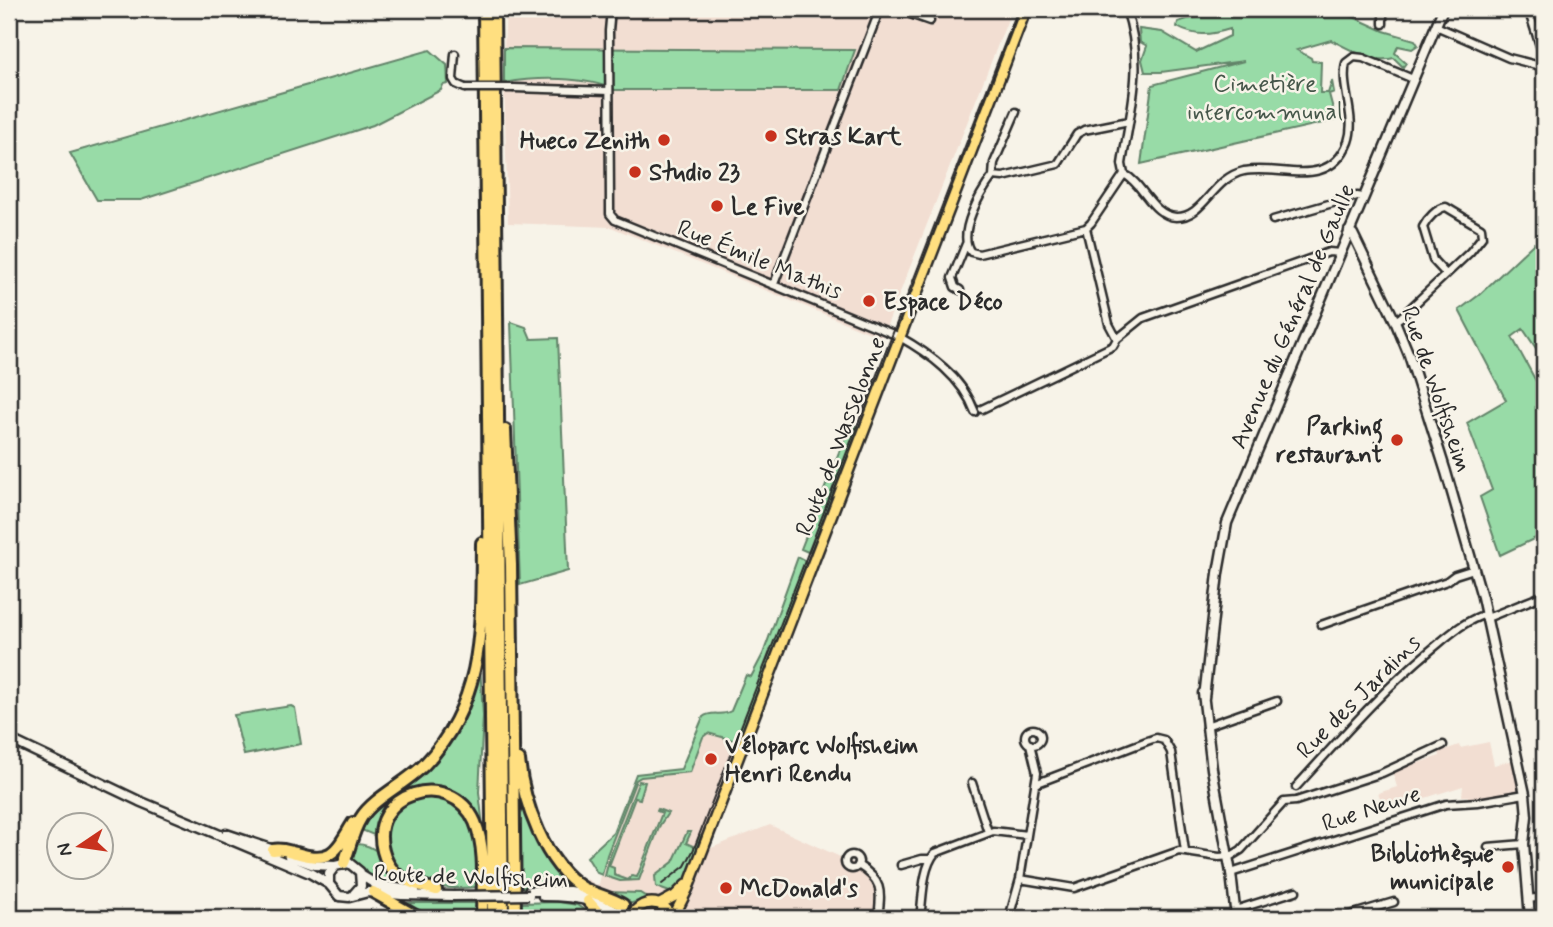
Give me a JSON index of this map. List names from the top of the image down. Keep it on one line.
{"streets":{"main road":["Avenue du Général de Gaulle","Rue de Wolfisheim","Route de Wasselonne","Route de Wolfisheim"],"street":["Rue Émile Mathis","Rue des Jardins","Rue Neuve"]},"crossings":[["Rue Émile Mathis","Route de Wasselonne"],["Avenue du Général de Gaulle","Rue de Wolfisheim"],["Avenue du Général de Gaulle","Rue Neuve"],["Rue de Wolfisheim","Rue des Jardins"],["Rue de Wolfisheim","Rue Neuve"]],"parks":["Cimetière intercommunal"],"places":["Stras Kart","Hueco Zenith","Studio 23","Le Five","Espace Déco","Parking restaurant","Véloparc Wolfisheim Henri Rendu","Bibliothèque municipale","McDonald's"],"north":"left"}
